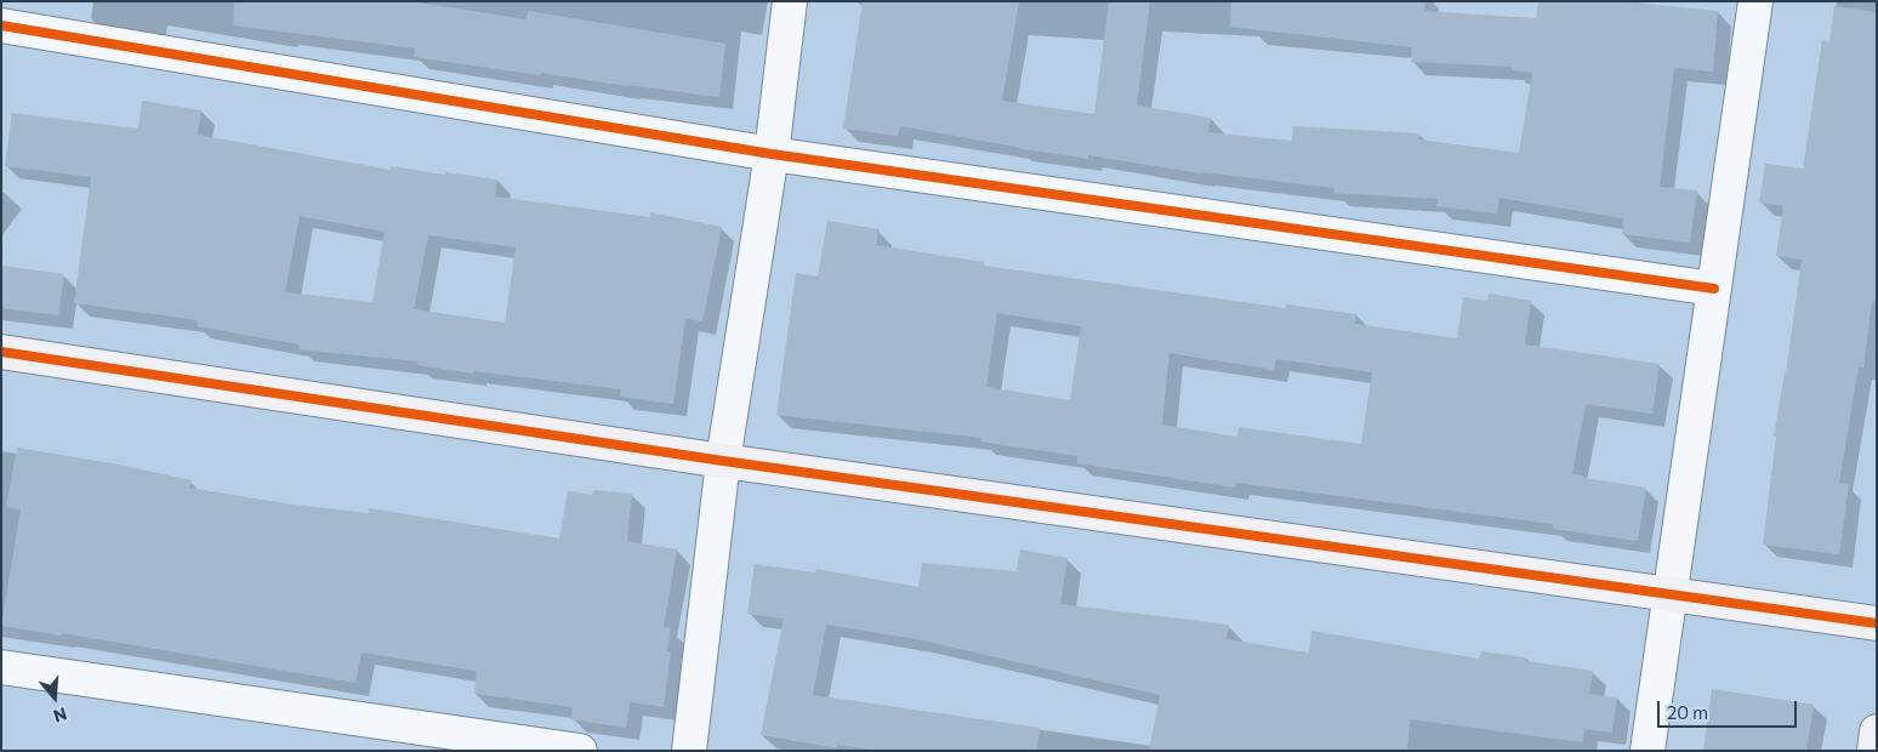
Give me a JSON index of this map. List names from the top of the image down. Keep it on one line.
{"scale_bar":"20 m","north":"bottom"}
